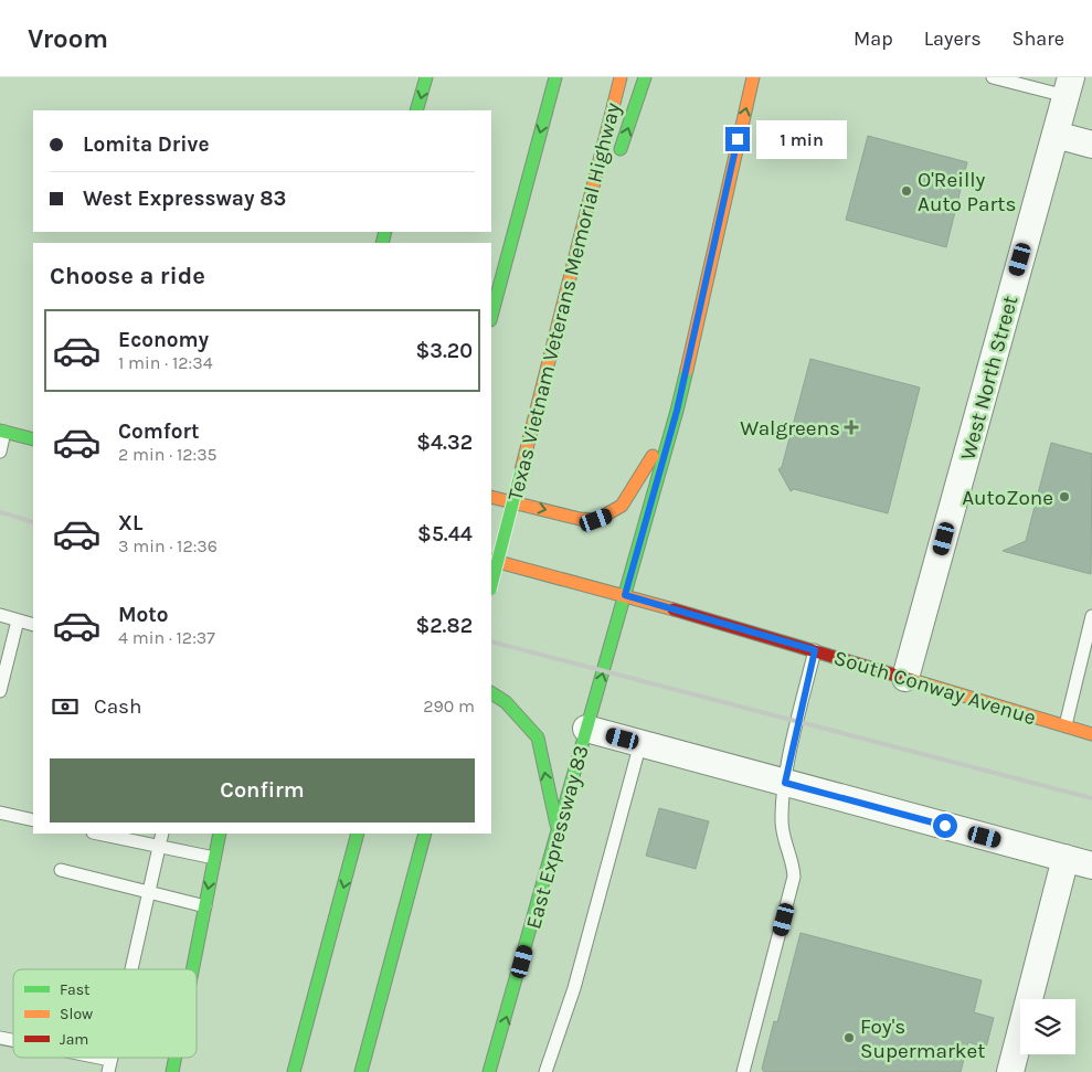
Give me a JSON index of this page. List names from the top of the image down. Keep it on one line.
{"streets":{"main road":["Texas Vietnam Veterans Memorial Highway","South Conway Avenue","East Expressway 83"],"street":["West North Street"]},"crossings":[["West North Street","South Conway Avenue"],["South Conway Avenue","East Expressway 83"]],"one_way":["East Expressway 83"],"places":{"other":["O'Reilly Auto Parts","AutoZone","Foy's Supermarket"],"health":["Walgreens"]},"legend":["Fast","Slow","Jam"],"page":{"header":"Vroom","nav":["Map","Layers","Share"],"banner":["Lomita Drive","West Expressway 83"],"bubble":"1 min","heading":"Choose a ride","list":[{"name":"Economy","note":"1 min · 12:34","value":"$3.20"},{"name":"Comfort","note":"2 min · 12:35","value":"$4.32"},{"name":"XL","note":"3 min · 12:36","value":"$5.44"},{"name":"Moto","note":"4 min · 12:37","value":"$2.82"}],"pay":["Cash","290 m"],"buttons":"Confirm"}}
